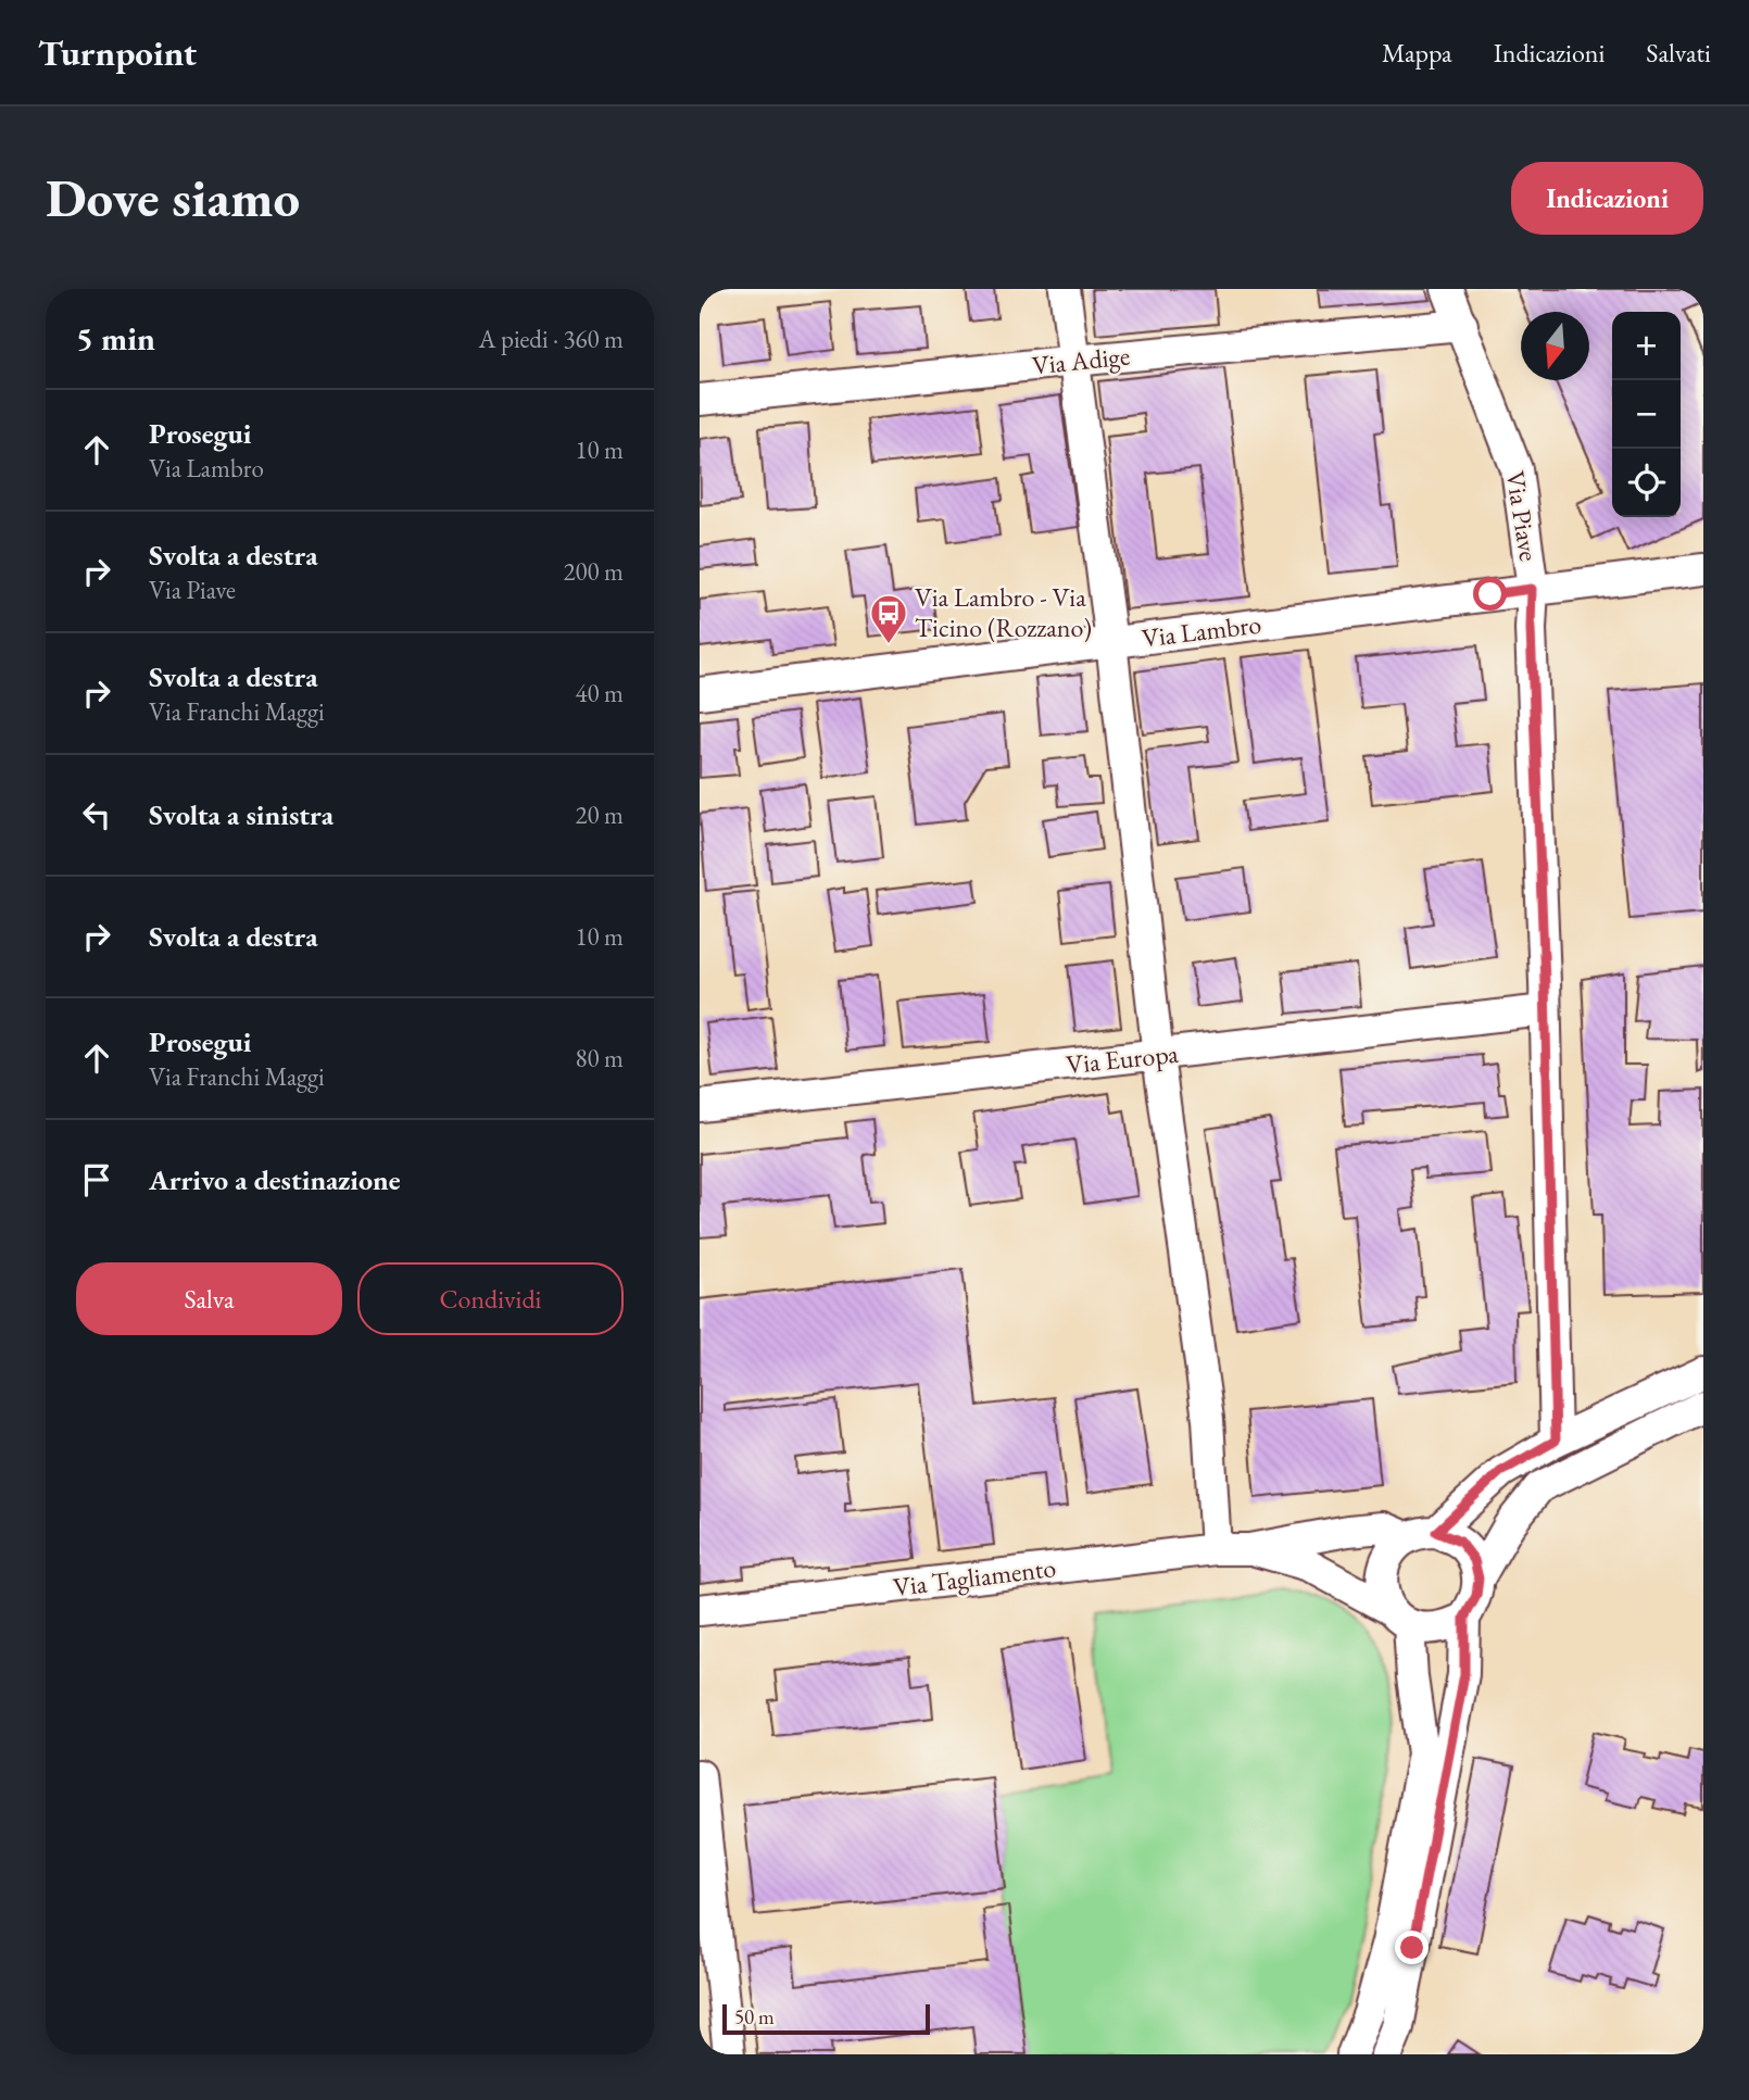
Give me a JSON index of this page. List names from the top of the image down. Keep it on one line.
{"streets":{"street":["Via Adige","Via Piave","Via Lambro","Via Europa","Via Tagliamento"]},"crossings":[["Via Adige","Via Piave"],["Via Piave","Via Lambro"],["Via Piave","Via Europa"]],"places":{"bus stop":["Via Lambro - Via Ticino (Rozzano)"]},"scale_bar":"50 m","north":"bottom","page":{"header":"Turnpoint","nav":["Mappa","Indicazioni","Salvati"],"buttons":["Indicazioni",["Salva","Condividi"]],"title":"Dove siamo","heading":["5 min","A piedi · 360 m"],"map_buttons":["+","−"],"list":[["Prosegui","Via Lambro","10 m"],["Svolta a destra","Via Piave","200 m"],["Svolta a destra","Via Franchi Maggi","40 m"],["Svolta a sinistra","20 m"],["Svolta a destra","10 m"],["Prosegui","Via Franchi Maggi","80 m"],"Arrivo a destinazione"],"scale":"50 m"}}
